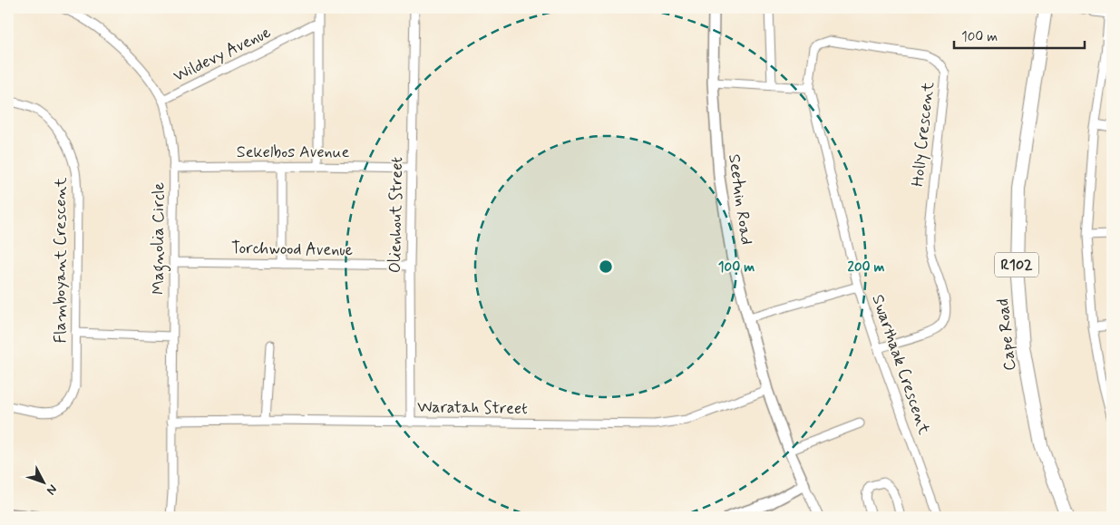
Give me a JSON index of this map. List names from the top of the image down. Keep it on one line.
{"streets":{"main road":["R102","Cape Road"],"street":["Wildevy Avenue","Holly Crescent","Sekelbos Avenue","Seetuin Road","Olienhout Street","Magnolia Circle","Torchwood Avenue","Flamboyant Crescent","Swarthaak Crescent","Waratah Street"]},"crossings":[["Wildevy Avenue","Magnolia Circle"],["Holly Crescent","Swarthaak Crescent"],["Sekelbos Avenue","Olienhout Street"],["Sekelbos Avenue","Magnolia Circle"],["Seetuin Road","Waratah Street"],["Olienhout Street","Torchwood Avenue"],["Olienhout Street","Waratah Street"],["Magnolia Circle","Torchwood Avenue"],["Magnolia Circle","Waratah Street"]],"scale_bar":"100 m","north":"bottom right","rings":["100 m","200 m"]}
